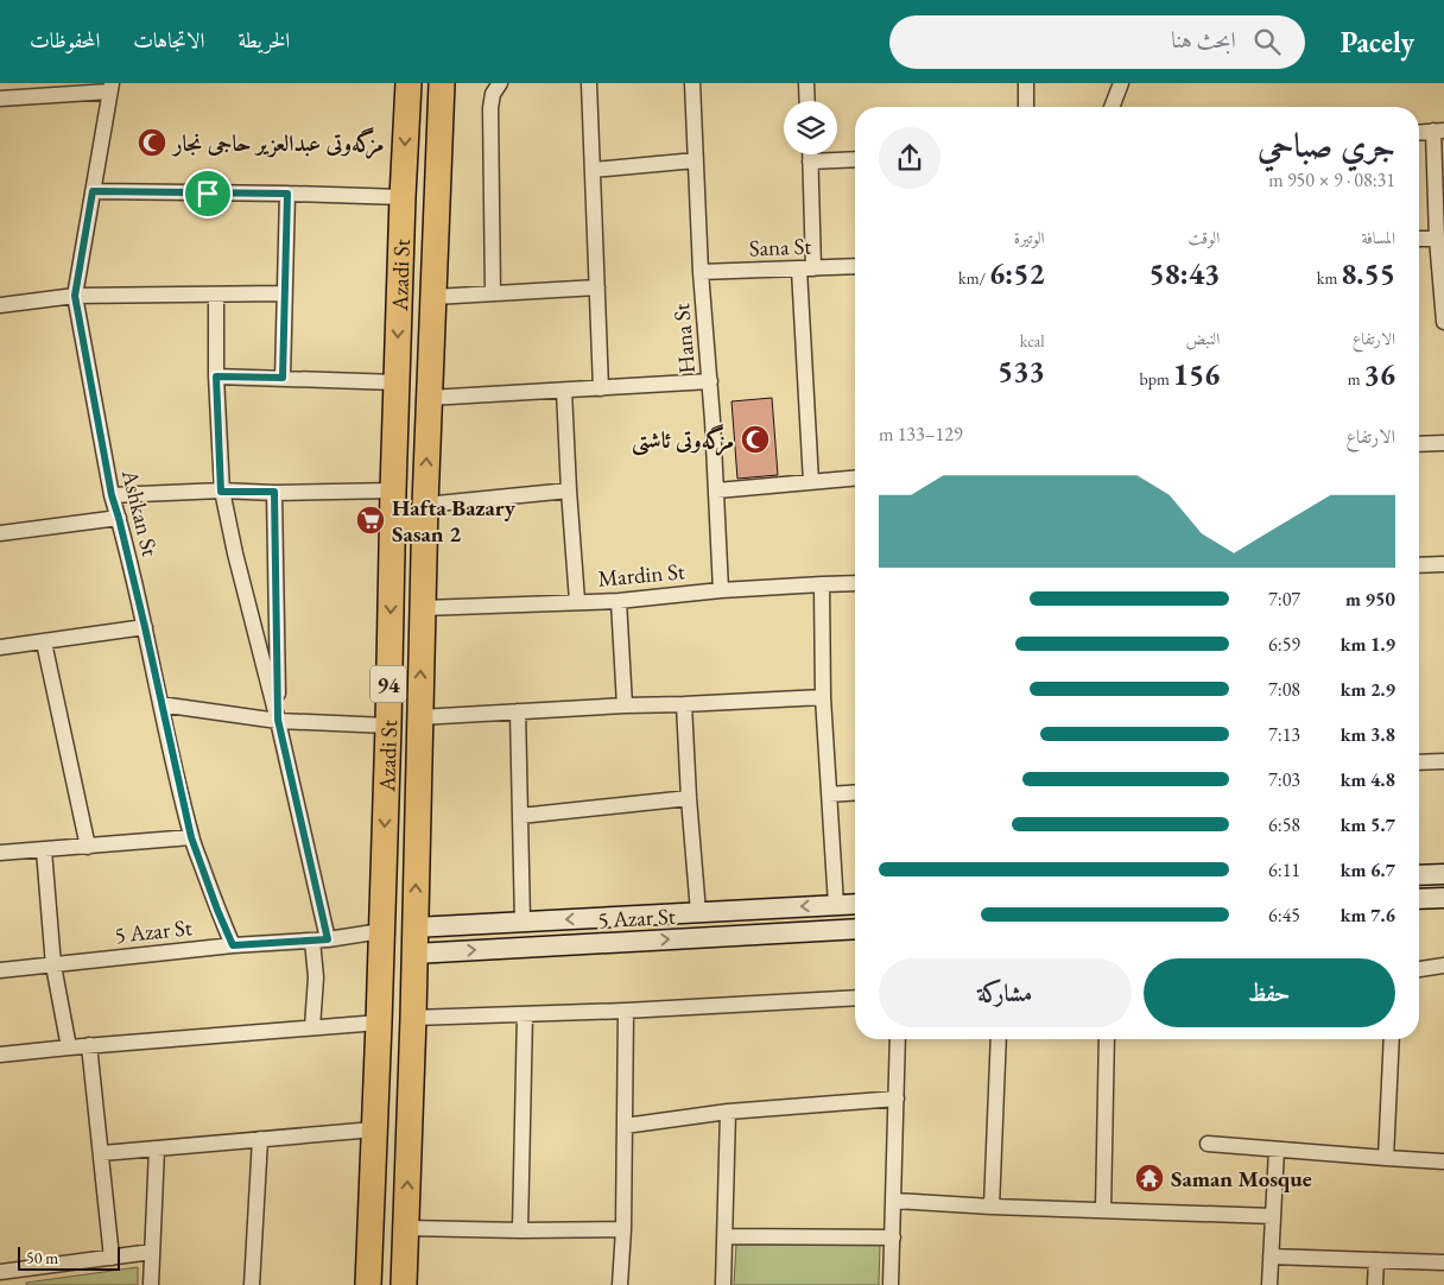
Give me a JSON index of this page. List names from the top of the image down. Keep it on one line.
{"streets":{"highway":["Azadi St","94"],"main road":["5 Azar St"],"street":["Sana St","Hana St","Ashkan St","Mardin St"]},"crossings":[["Sana St","Hana St"],["Azadi St","Mardin St"],["Azadi St","5 Azar St"],["Hana St","Mardin St"],["Ashkan St","5 Azar St"]],"places":{"mosque":["مزگەوتی عبدالعزير حاجی نجار","مزگەوتی ئاشتی"],"supermarket":["Hafta Bazary Sasan 2"],"temple":["Saman Mosque"]},"scale_bar":"50 m","page":{"header":"Pacely","search":"ابحث هنا","nav":["الخريطة","الاتجاهات","المحفوظات"],"heading":["جري صباحي","08:31 · 9 × 950 m"],"stats":[["المسافة","8.55 km"],["الوقت","58:43"],["الوتيرة","6:52 /km"],["الارتفاع","36 m"],["النبض","156 bpm"],["kcal","533"]],"chart":["الارتفاع","129–133 m"],"list":[{"name":"950 m","note":"7:07"},{"name":"1.9 km","note":"6:59"},{"name":"2.9 km","note":"7:08"},{"name":"3.8 km","note":"7:13"},{"name":"4.8 km","note":"7:03"},{"name":"5.7 km","note":"6:58"},{"name":"6.7 km","note":"6:11"},{"name":"7.6 km","note":"6:45"}],"buttons":["حفظ","مشاركة"],"scale":"50 m"}}
